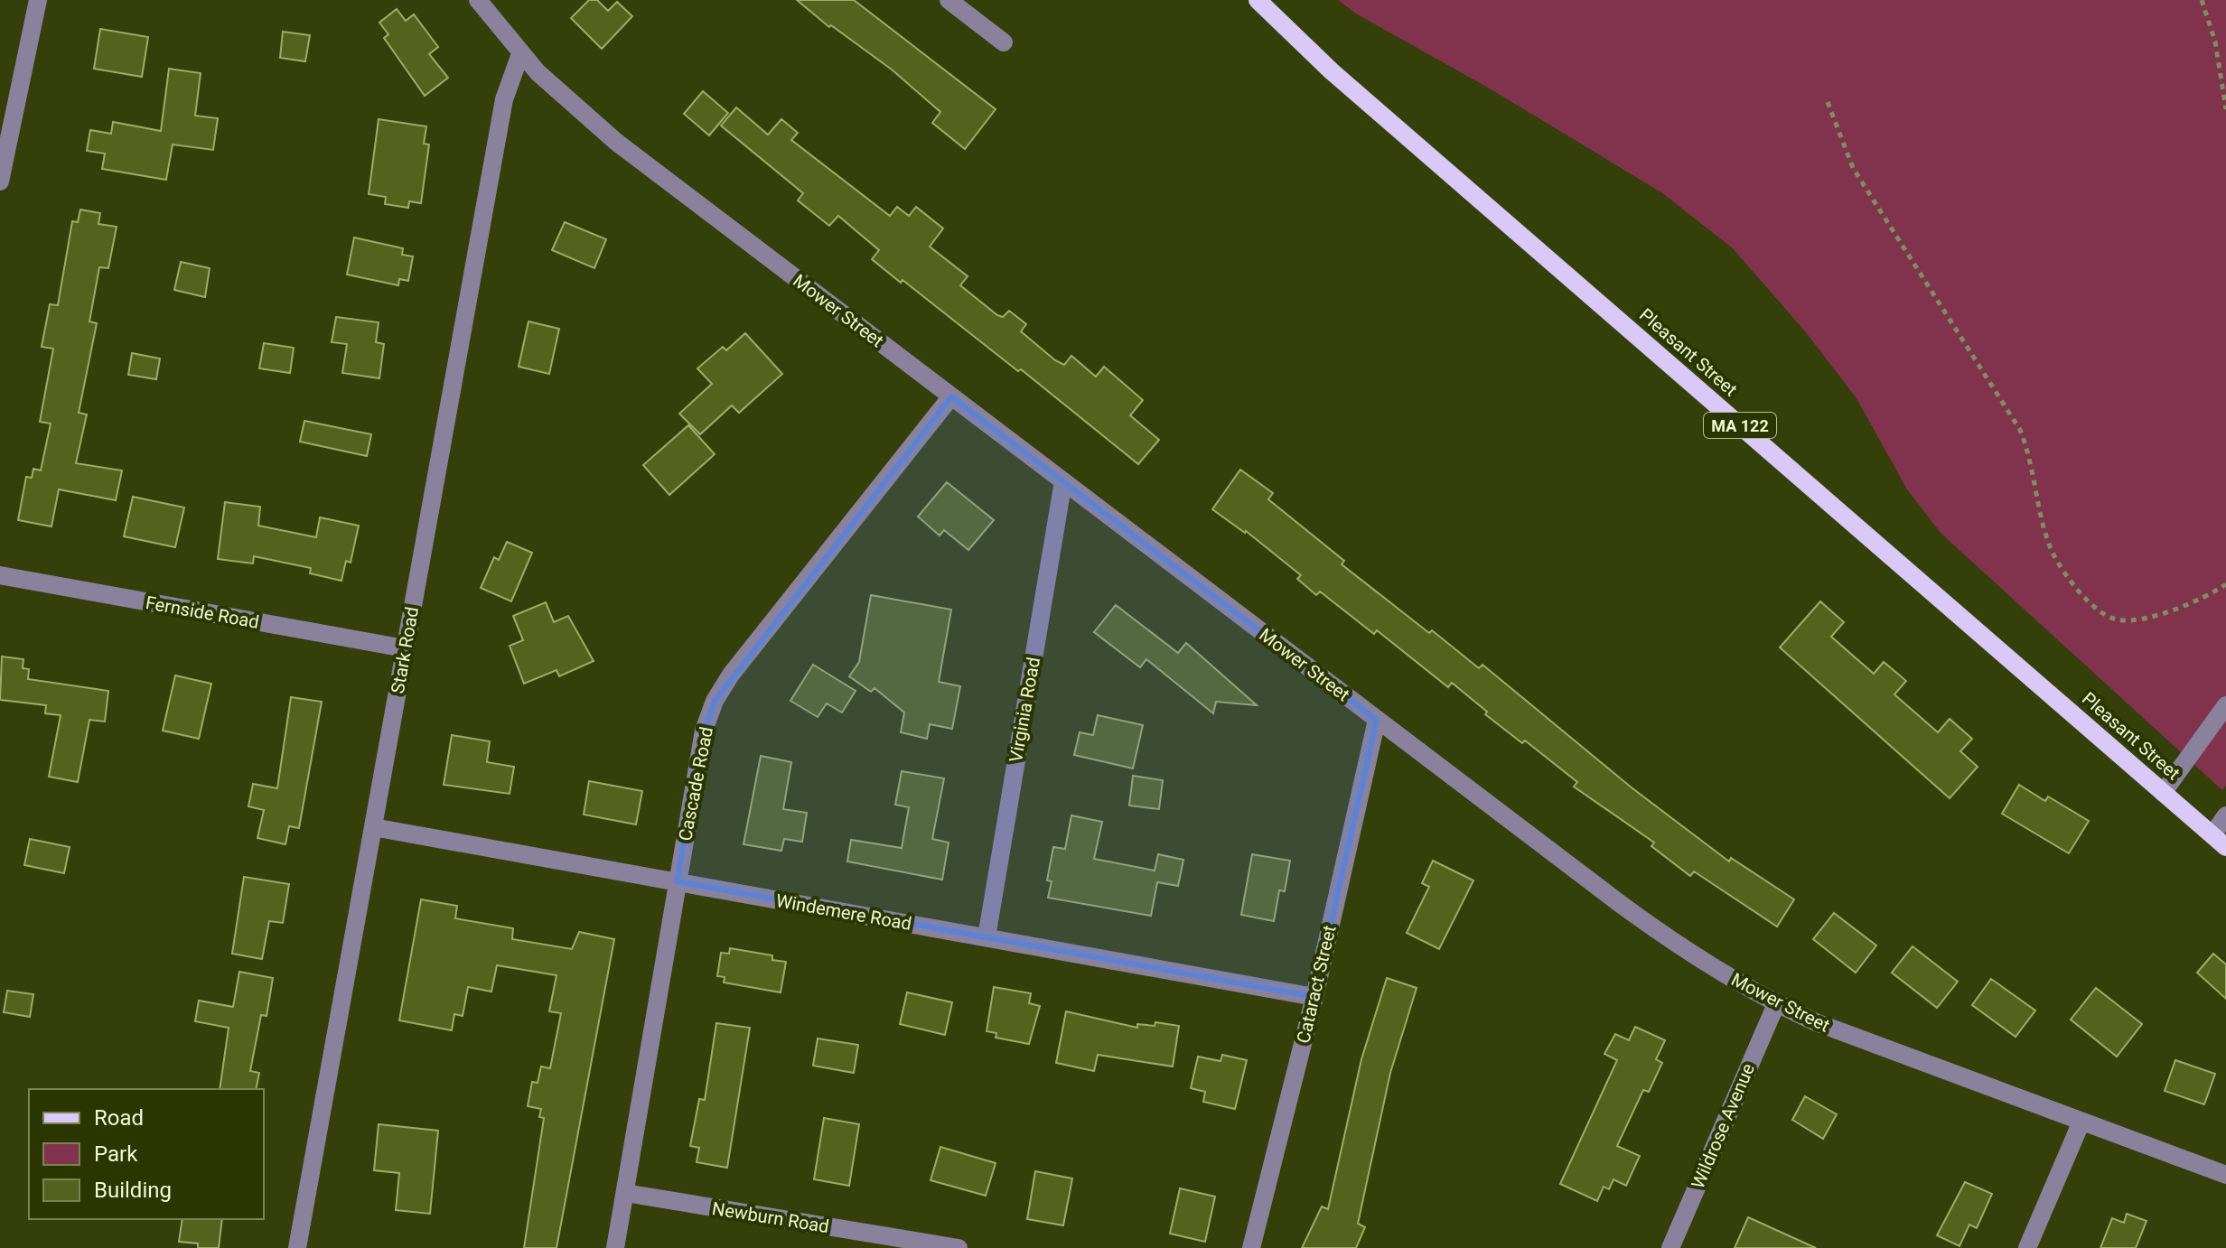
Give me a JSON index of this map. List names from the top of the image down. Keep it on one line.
{"streets":{"main road":["Pleasant Street","MA 122"],"street":["Mower Street","Fernside Road","Stark Road","Virginia Road","Cascade Road","Windemere Road","Cataract Street","Wildrose Avenue","Newburn Road"]},"crossings":[["Mower Street","Stark Road"],["Mower Street","Virginia Road"],["Mower Street","Cascade Road"],["Mower Street","Cataract Street"],["Mower Street","Wildrose Avenue"],["Fernside Road","Stark Road"],["Stark Road","Windemere Road"],["Virginia Road","Windemere Road"],["Cascade Road","Windemere Road"],["Cascade Road","Newburn Road"],["Windemere Road","Cataract Street"]],"legend":["Road","Park","Building"]}
